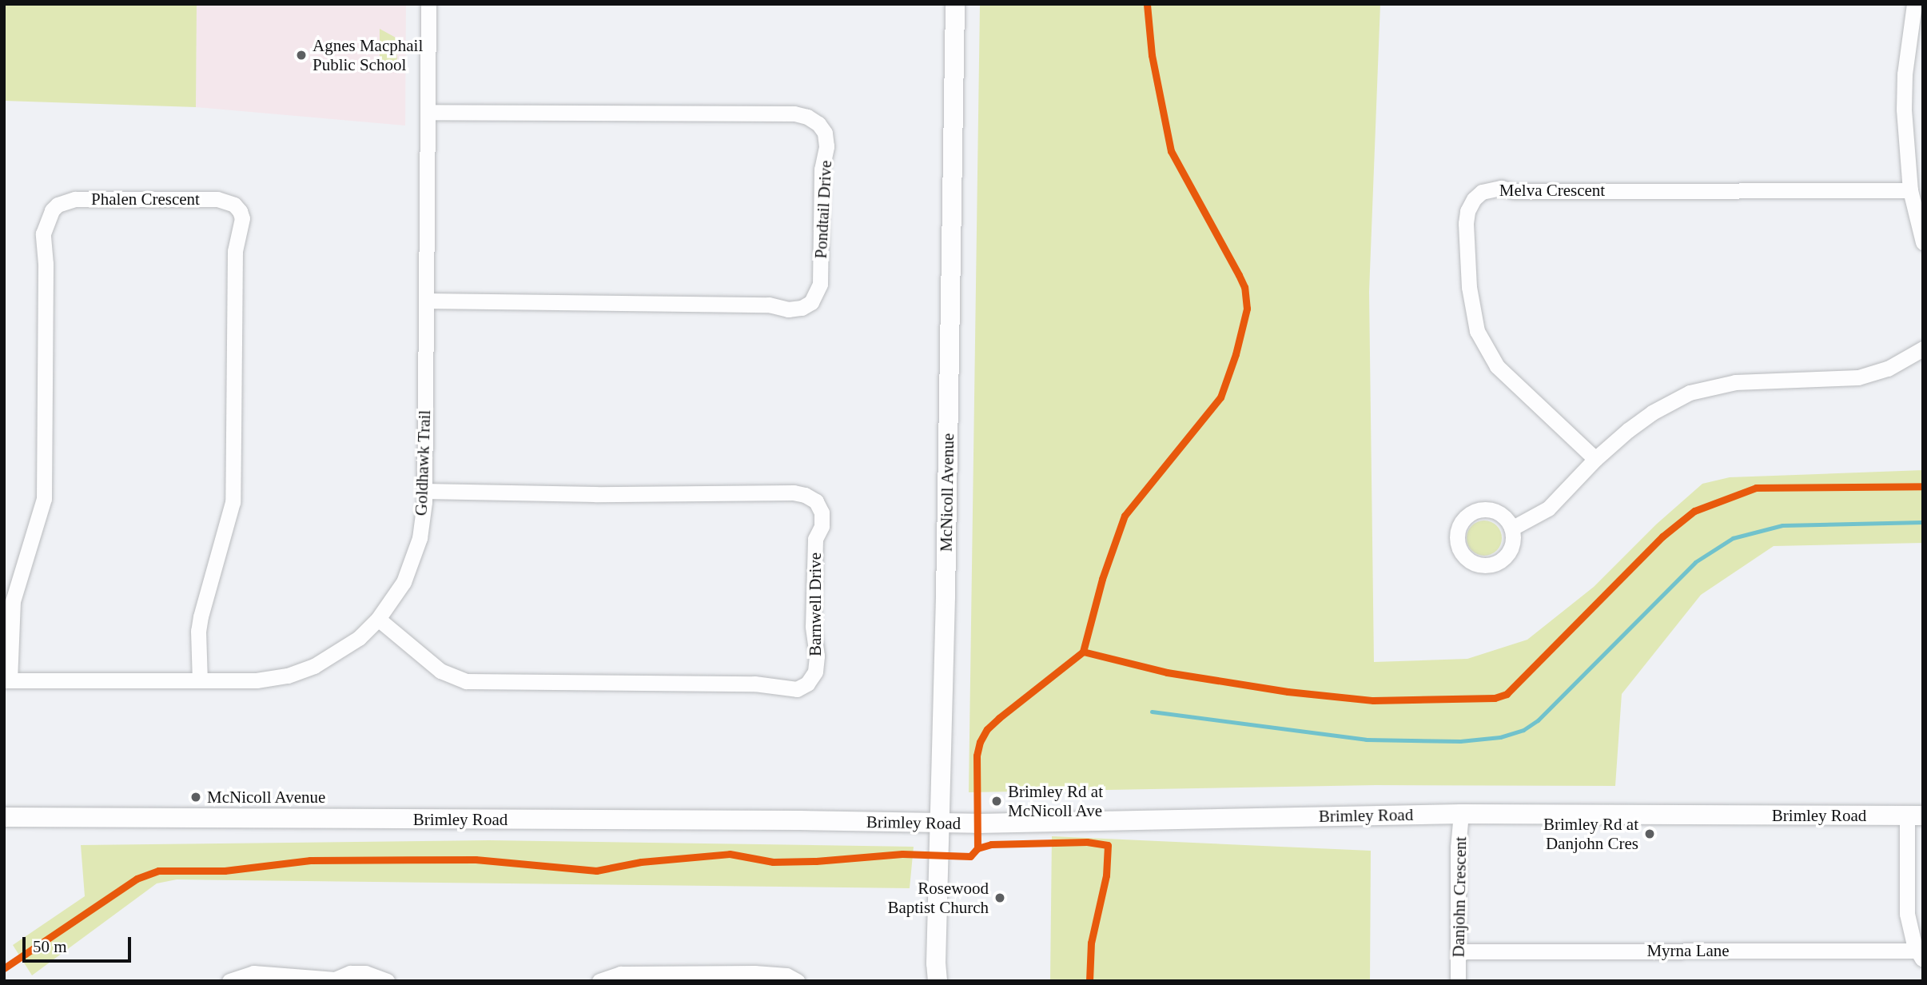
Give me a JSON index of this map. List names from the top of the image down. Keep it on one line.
{"streets":{"main road":["McNicoll Avenue","Brimley Road"],"street":["Melva Crescent","Phalen Crescent","Pondtail Drive","Goldhawk Trail","Barnwell Drive","Danjohn Crescent","Myrna Lane"]},"crossings":[["Phalen Crescent","Goldhawk Trail"],["Pondtail Drive","Goldhawk Trail"],["Goldhawk Trail","Barnwell Drive"],["McNicoll Avenue","Brimley Road"],["Brimley Road","Danjohn Crescent"],["Danjohn Crescent","Myrna Lane"]],"places":["Agnes Macphail Public School","McNicoll Avenue","Brimley Rd at McNicoll Ave","Brimley Rd at Danjohn Cres","Rosewood Baptist Church"],"scale_bar":"50 m"}
